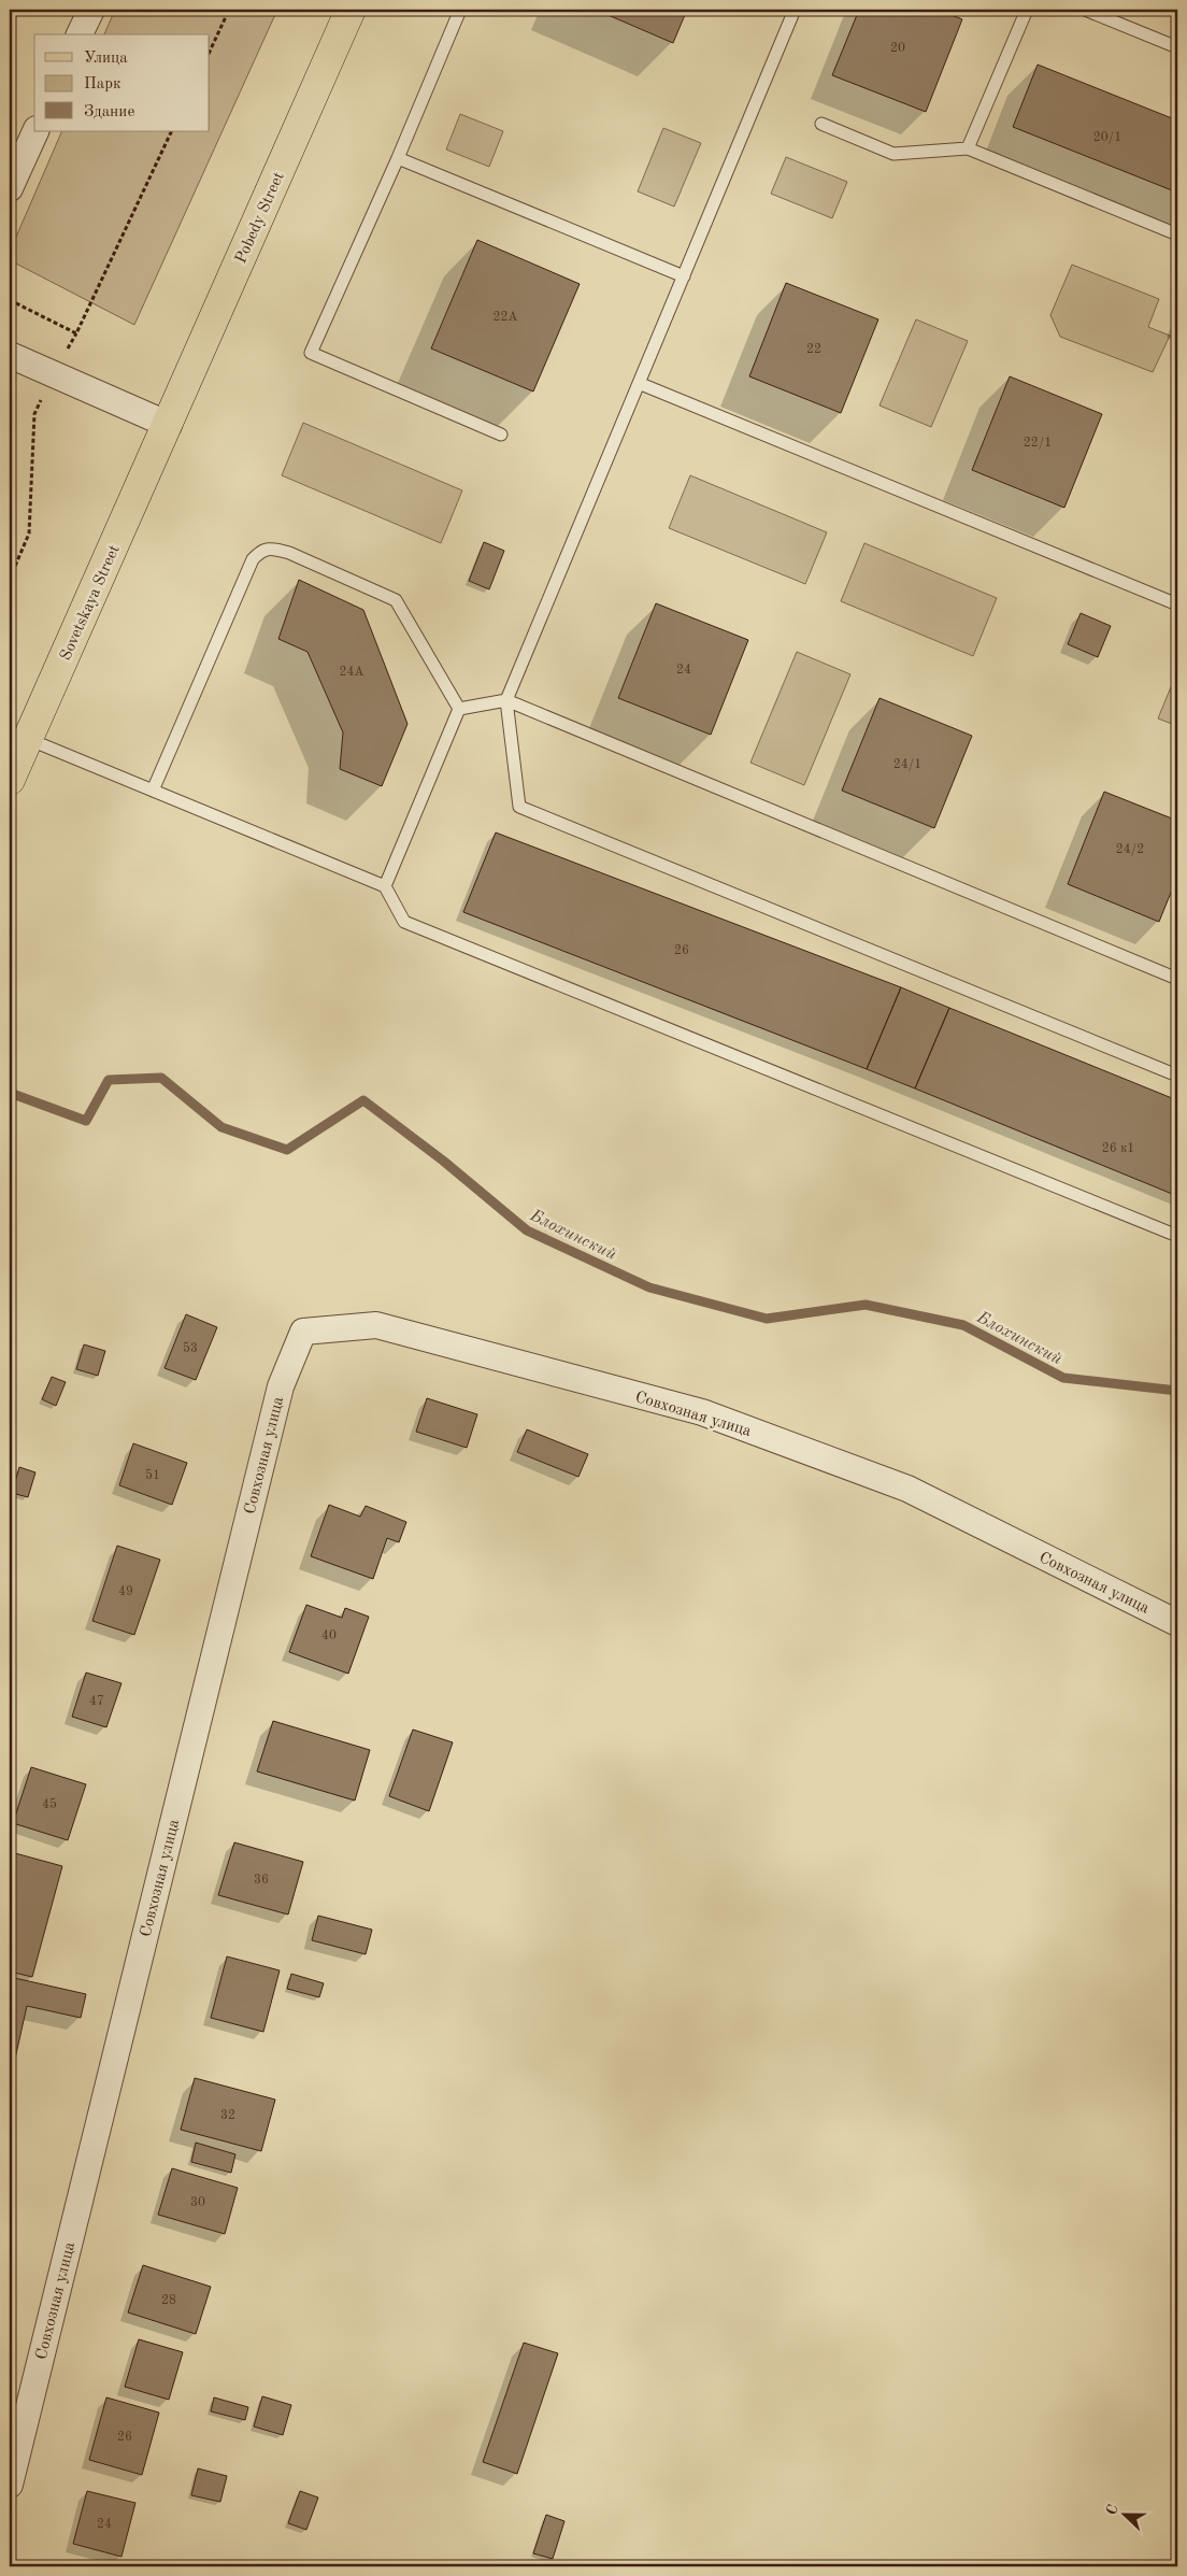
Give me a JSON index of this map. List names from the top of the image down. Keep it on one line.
{"streets":{"main road":["Pobedy Street","Sovetskaya Street"],"street":["Совхозная улица"]},"crossings":[["Pobedy Street","Sovetskaya Street"]],"water":["Блохинский"],"house_numbers":["20","20/1","22А","22","22/1","24","24А","24/1","24/2","26","26 к1","53","51","49","40","47","45","36","32","30","28","26","24"],"legend":["Улица","Парк","Здание"],"north":"left"}
